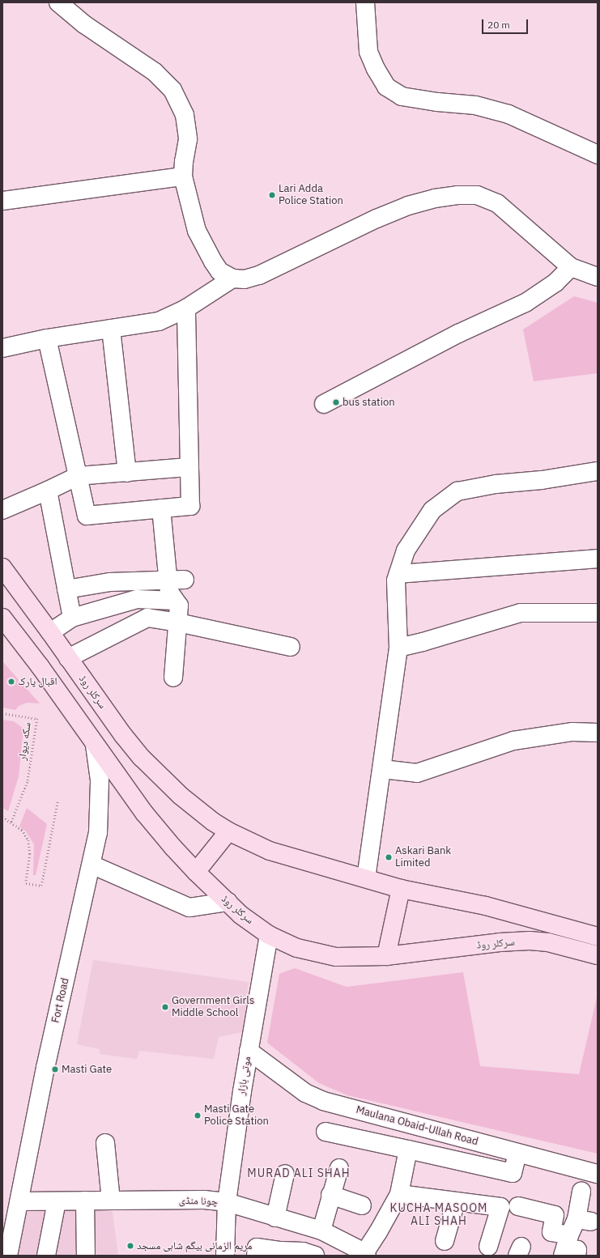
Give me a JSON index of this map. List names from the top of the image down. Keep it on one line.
{"streets":{"main road":["سرکلر روڈ"],"street":["Fort Road","موتی بازار","Maulana Obaid-Ullah Road","چونا منڈی"],"path":["سکه دیوار"]},"crossings":[["سرکلر روڈ","Fort Road"],["سرکلر روڈ","موتی بازار"],["Fort Road","چونا منڈی"],["موتی بازار","Maulana Obaid-Ullah Road"],["موتی بازار","چونا منڈی"]],"districts":["MURAD ALI SHAH","KUCHA MASOOM ALI SHAH"],"places":["Lari Adda Police Station","bus station","اقبال پارک","Askari Bank Limited","Government Girls Middle School","Masti Gate","Masti Gate Police Station","مریم الزمانی بیگم شاہی مسجد"],"scale_bar":"20 m"}
